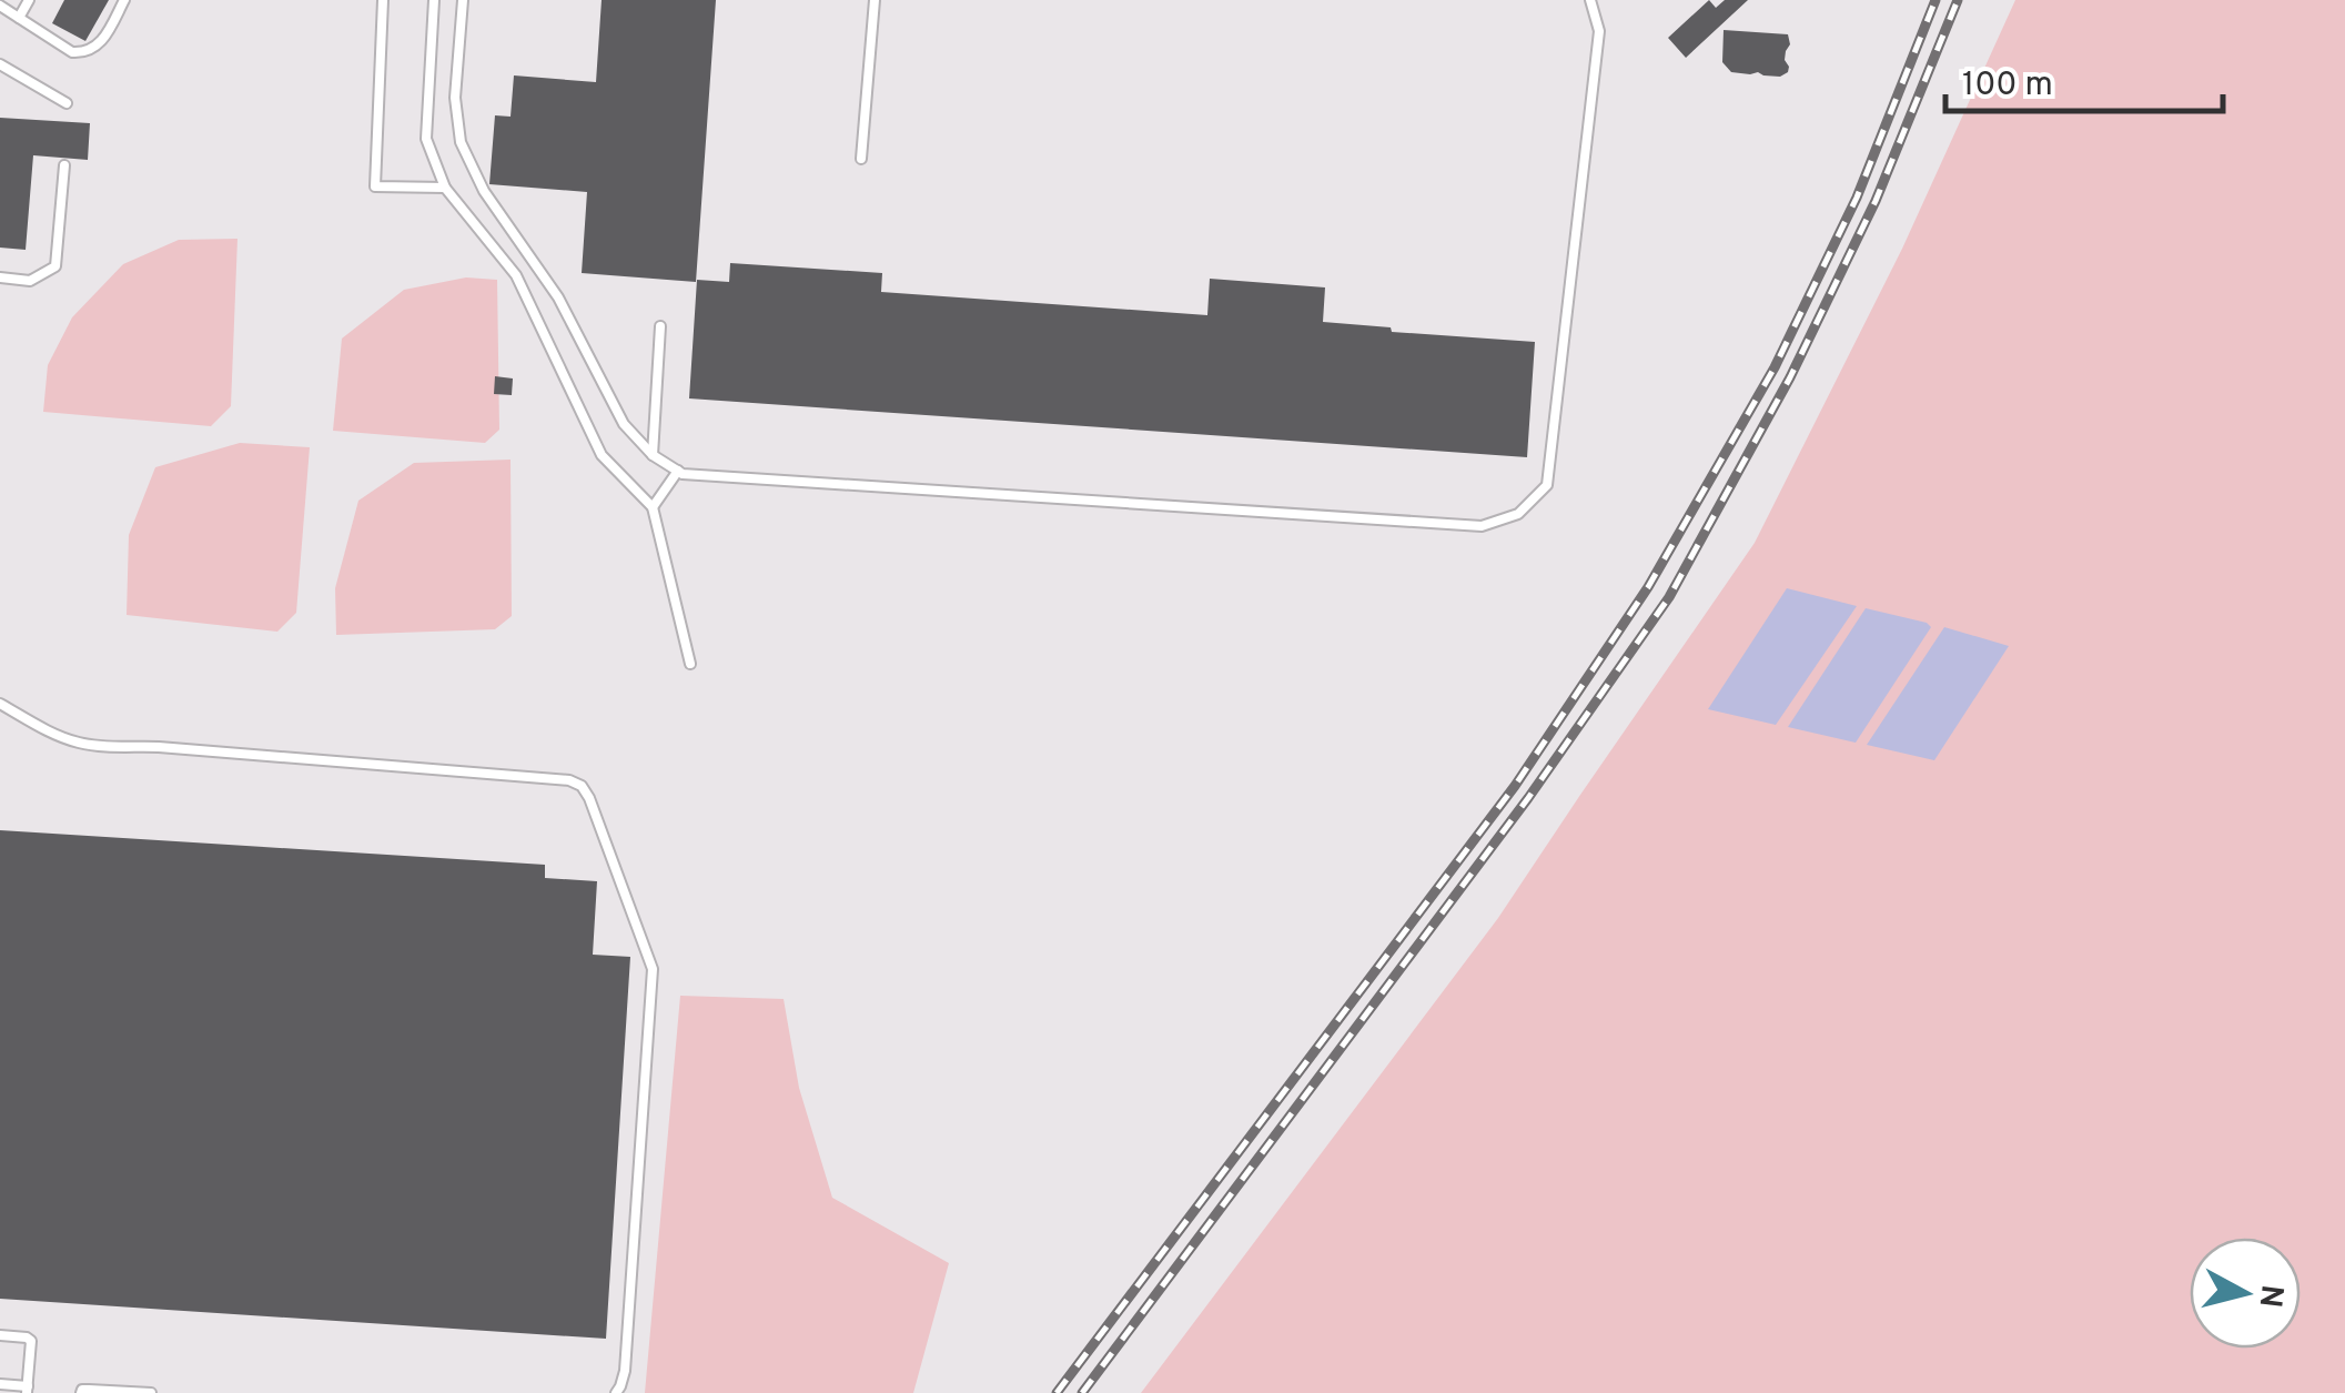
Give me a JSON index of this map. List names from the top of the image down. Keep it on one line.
{"scale_bar":"100 m","north":"right"}
